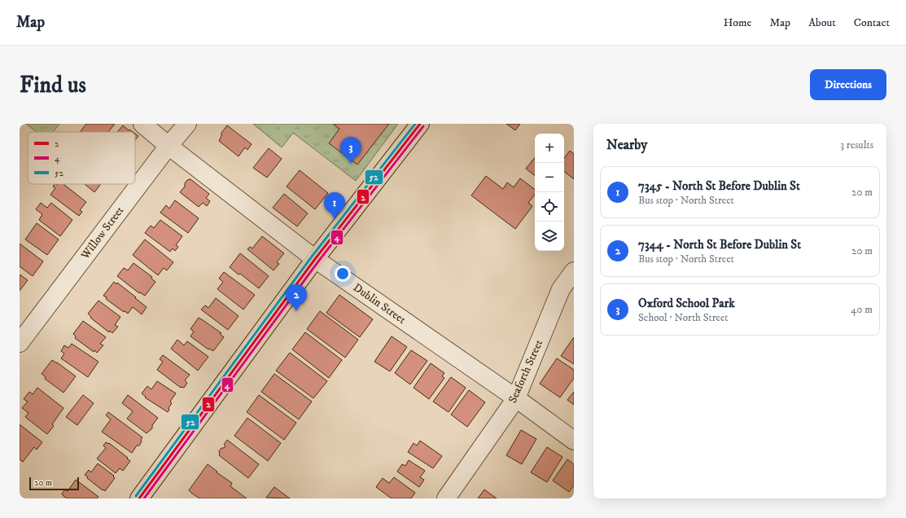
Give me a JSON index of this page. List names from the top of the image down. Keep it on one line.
{"streets":{"street":["Willow Street","Dublin Street","Seaforth Street"]},"crossings":[["Willow Street","Dublin Street"],["Dublin Street","Seaforth Street"]],"lines":["transit line 2","transit line 52","transit line 4"],"legend":["2","4","52"],"scale_bar":"20 m","page":{"header":"Map","nav":["Home","Map","About","Contact"],"buttons":"Directions","title":"Find us","heading":["Nearby","3 results"],"map_buttons":["+","−"],"pins":["3","1","2"],"list":[{"mark":"1","name":"7345 - North St Before Dublin St","note":"Bus stop · North Street","value":"20 m"},{"mark":"2","name":"7344 - North St Before Dublin St","note":"Bus stop · North Street","value":"20 m"},{"mark":"3","name":"Oxford School Park","note":"School · North Street","value":"40 m"}],"scale":"20 m"}}
